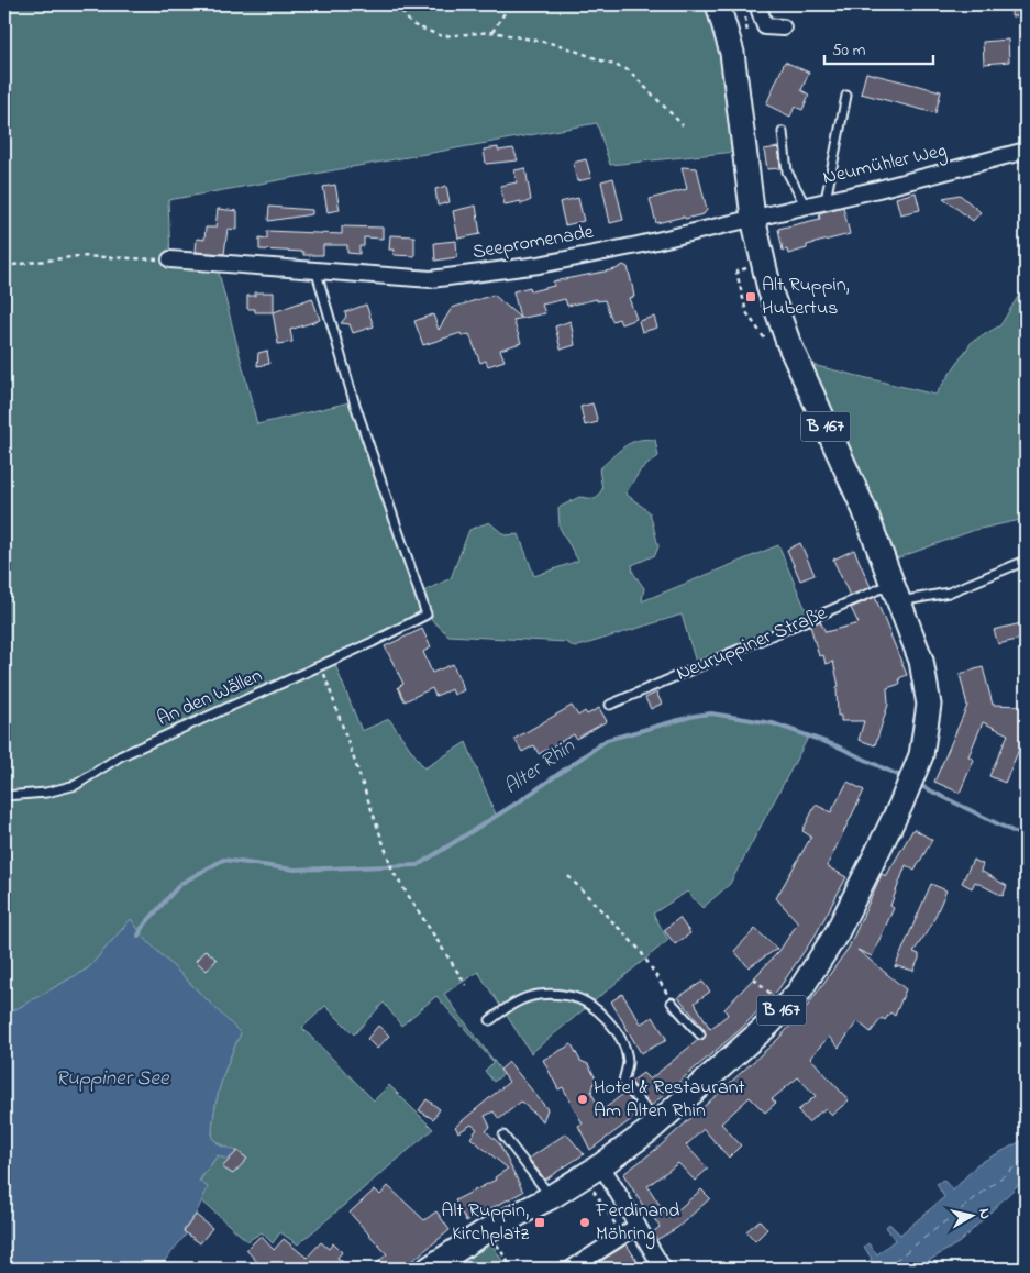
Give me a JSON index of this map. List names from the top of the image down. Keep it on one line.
{"streets":{"main road":["B 167"],"street":["Neumühler Weg","Seepromenade"],"lane":["Neuruppiner Straße","An den Wällen"]},"crossings":[["Neumühler Weg","Seepromenade"],["Neumühler Weg","B 167"],["Seepromenade","B 167"],["Seepromenade","An den Wällen"],["B 167","Neuruppiner Straße"]],"water":["Alter Rhin","Ruppiner See"],"places":{"transit":["Alt Ruppin, Hubertus","Alt Ruppin, Kirchplatz"],"other":["Hotel & Restaurant Am Alten Rhin","Ferdinand Möhring"]},"scale_bar":"50 m","north":"right"}
